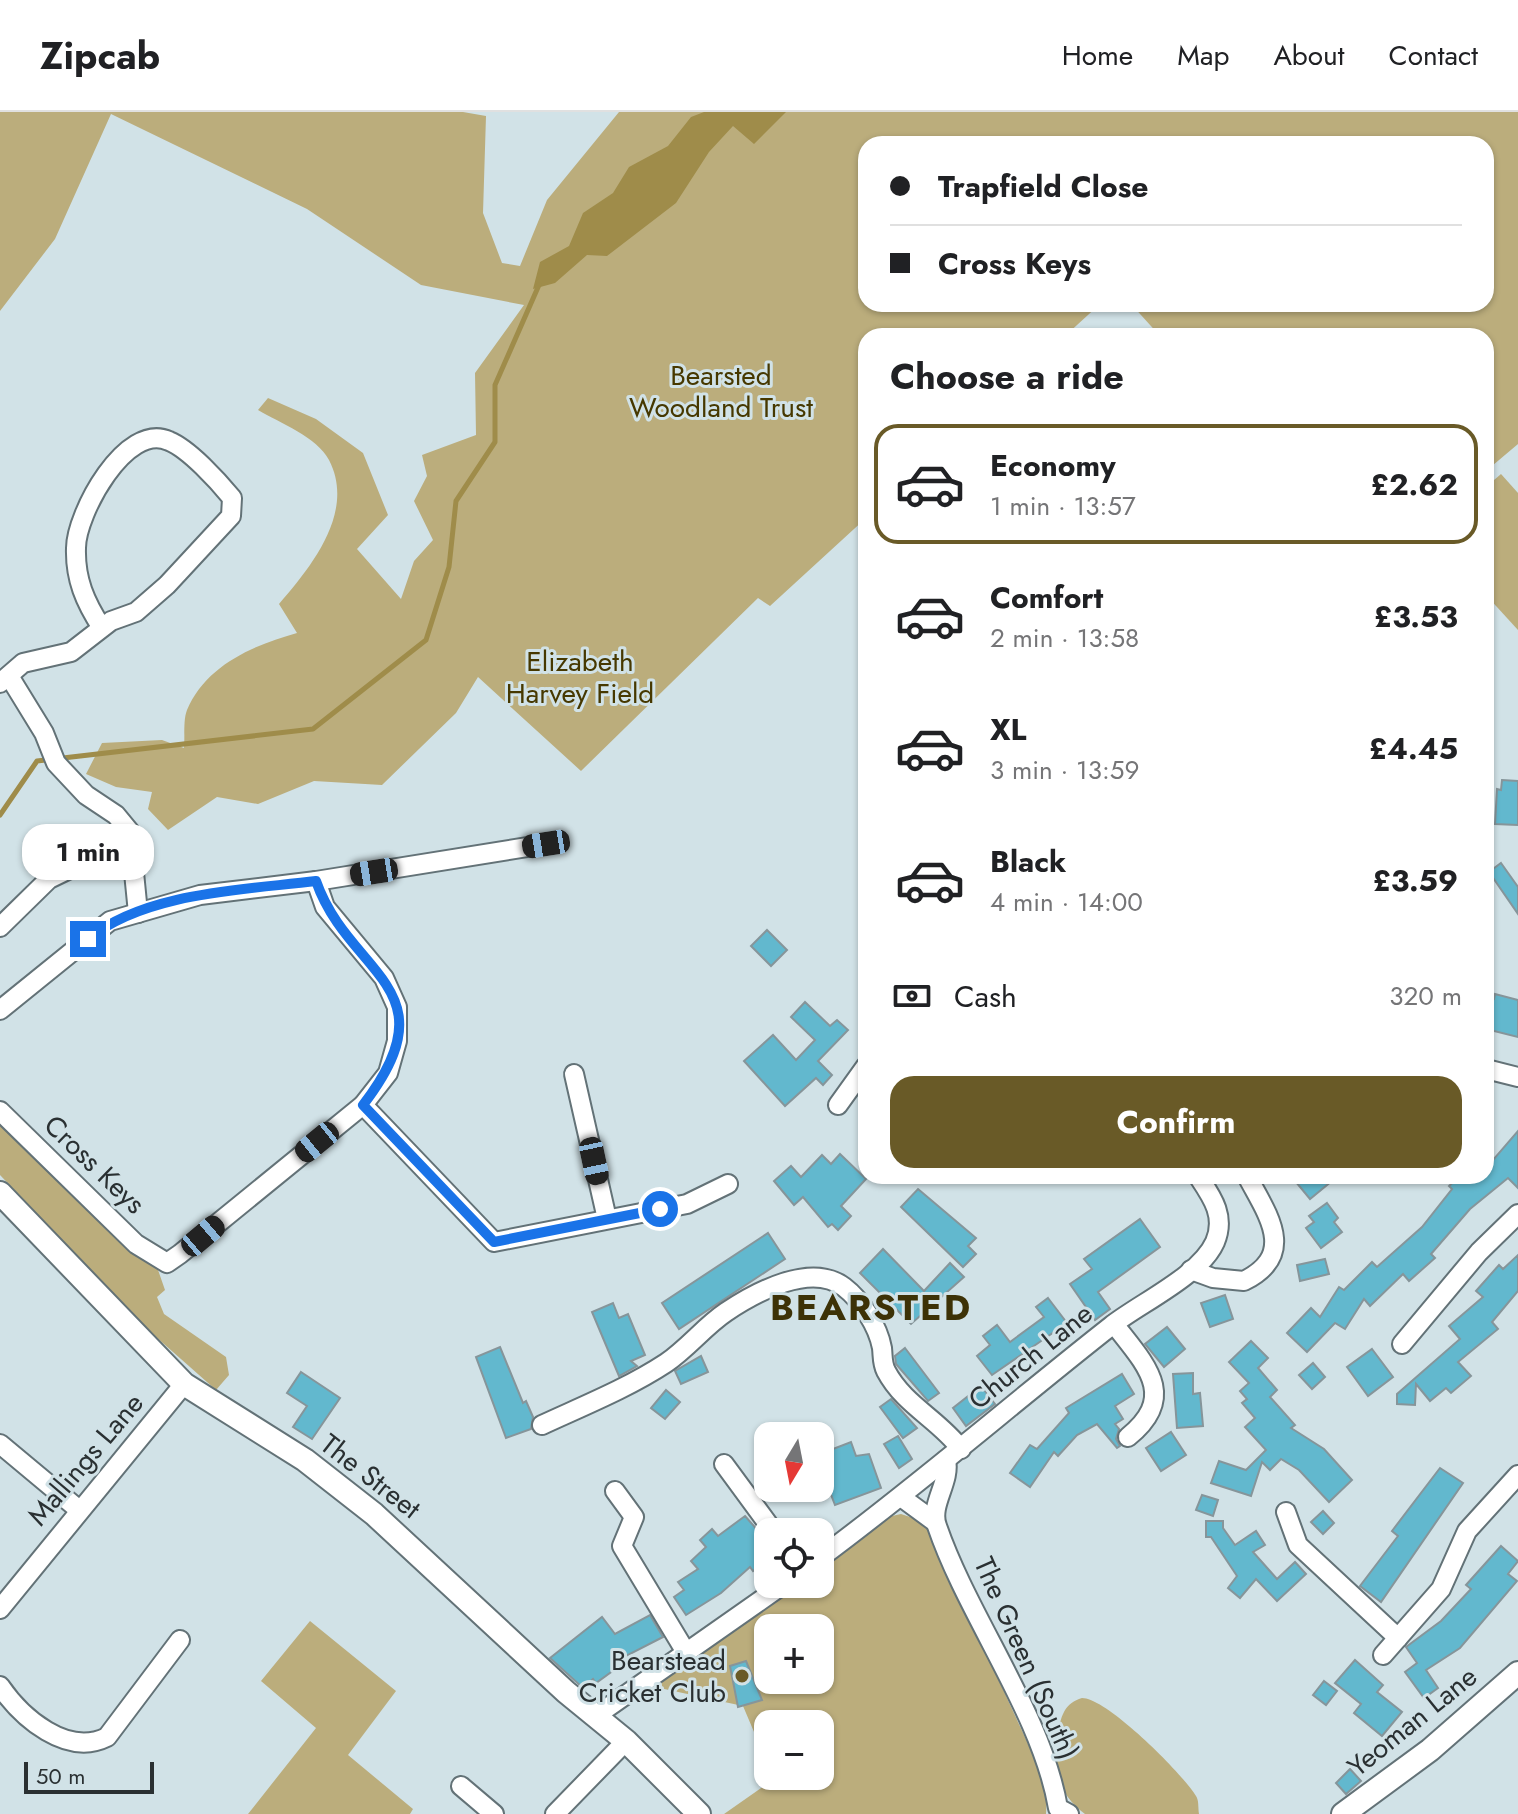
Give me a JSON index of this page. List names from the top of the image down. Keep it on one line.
{"streets":{"street":["Cross Keys","Church Lane","Mallings Lane","The Street","The Green (South)","Yeoman Lane"]},"crossings":[["Church Lane","The Green (South)"],["Mallings Lane","The Street"]],"districts":["BEARSTED"],"parks":["Bearsted Woodland Trust","Elizabeth Harvey Field"],"places":["Bearstead Cricket Club"],"scale_bar":"50 m","north":"bottom","page":{"header":"Zipcab","nav":["Home","Map","About","Contact"],"banner":["Trapfield Close","Cross Keys"],"heading":"Choose a ride","list":[{"name":"Economy","note":"1 min · 13:57","value":"£2.62"},{"name":"Comfort","note":"2 min · 13:58","value":"£3.53"},{"name":"XL","note":"3 min · 13:59","value":"£4.45"},{"name":"Black","note":"4 min · 14:00","value":"£3.59"}],"bubble":"1 min","pay":["Cash","320 m"],"buttons":"Confirm","map_buttons":["+","−"],"scale":"50 m"}}
